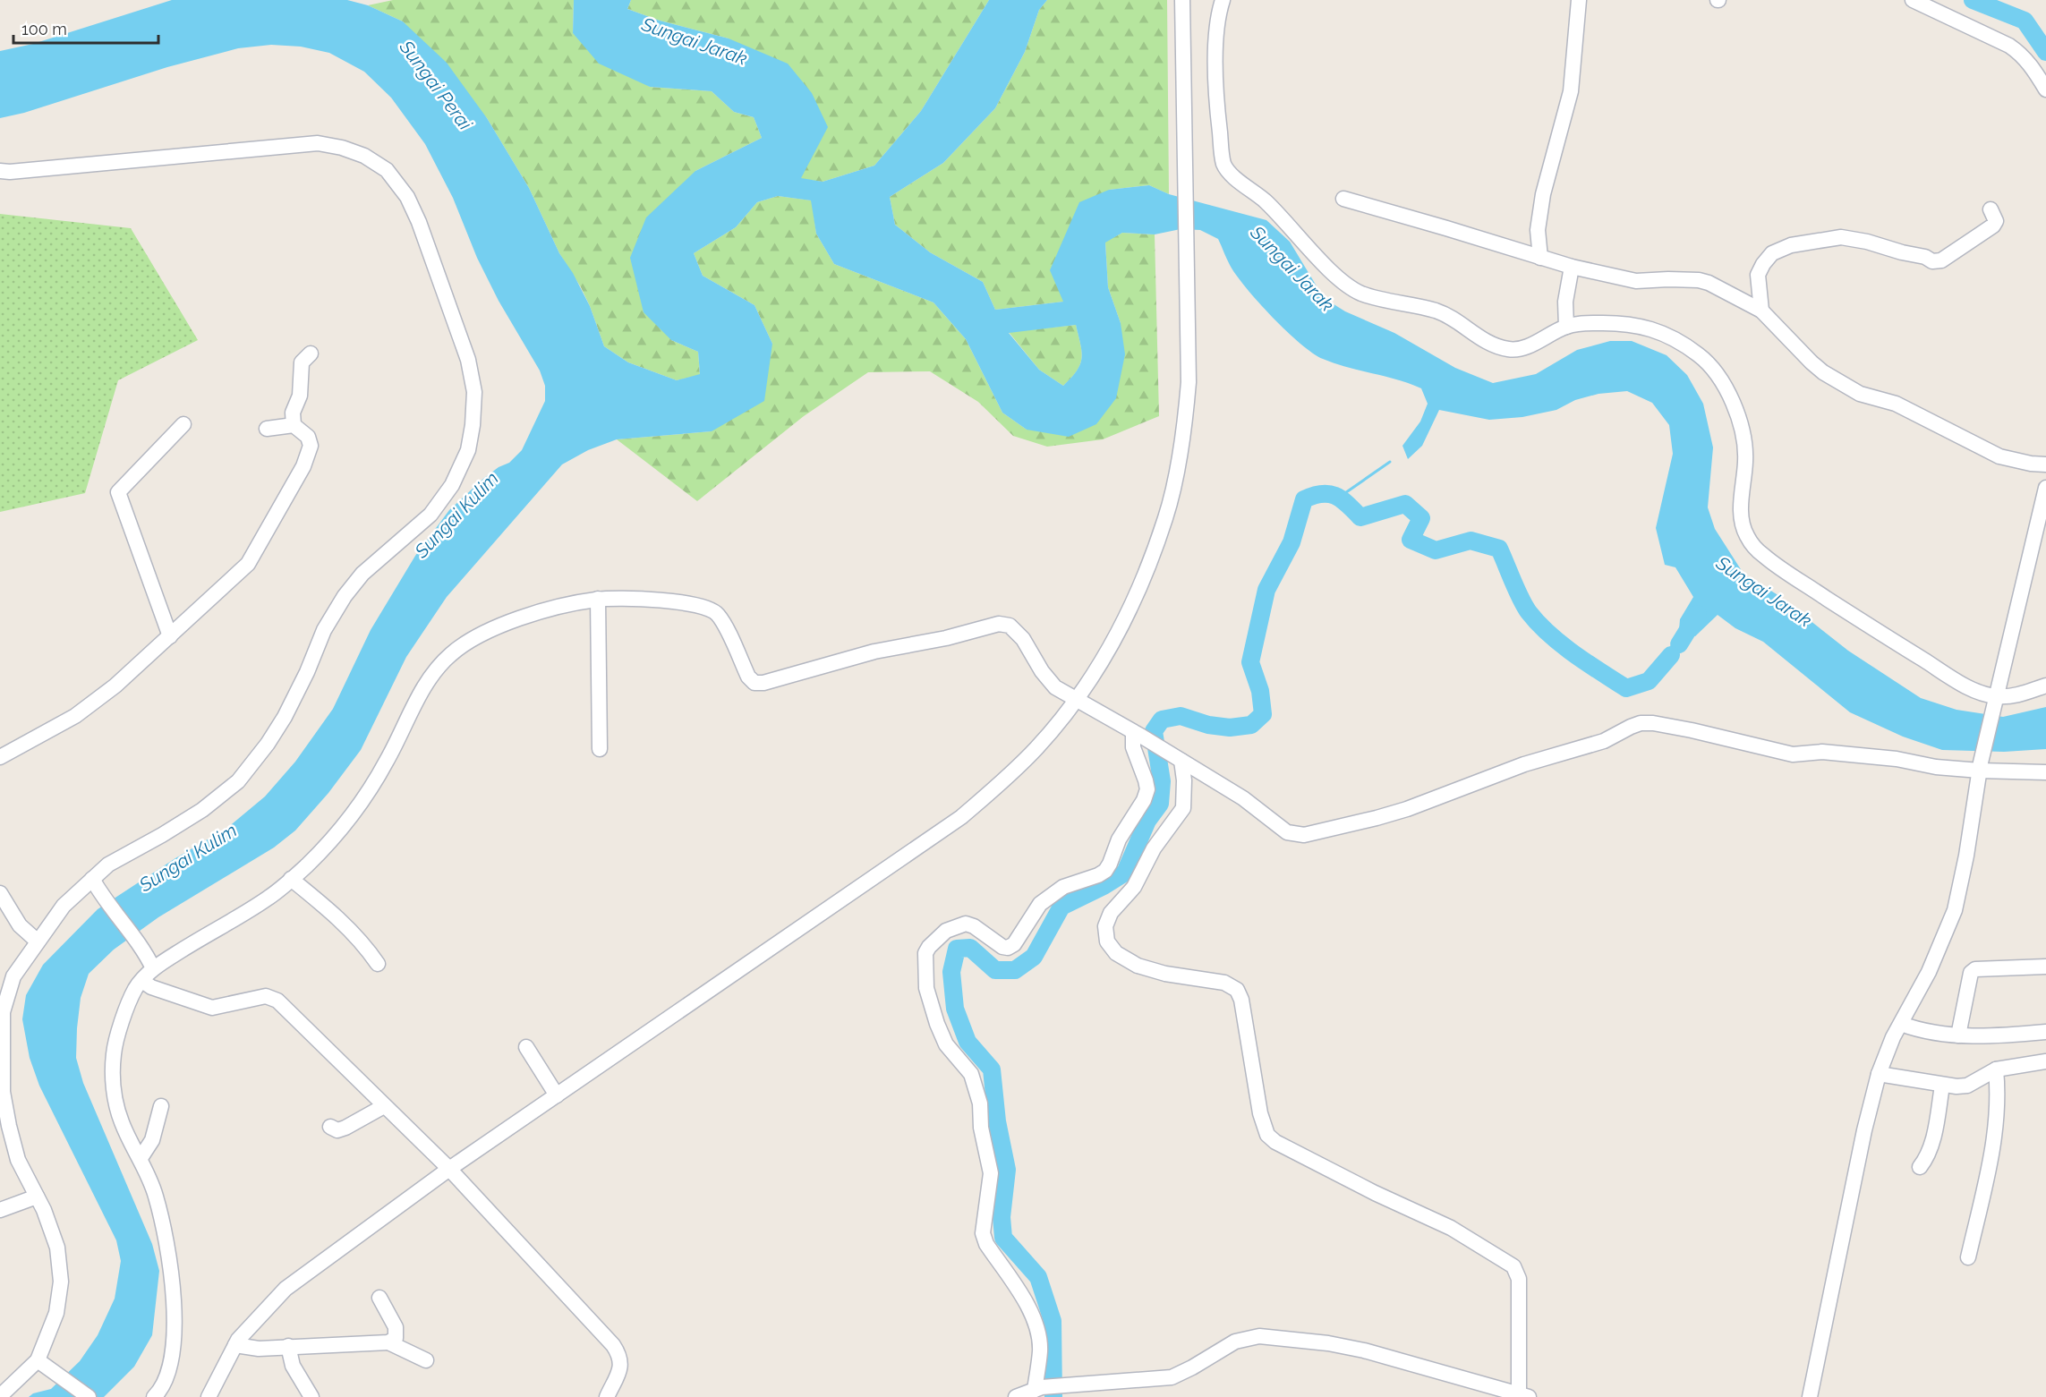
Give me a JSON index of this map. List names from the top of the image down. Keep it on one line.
{"water":["Sungai Jarak","Sungai Perai","Sungai Kulim"],"scale_bar":"100 m"}
